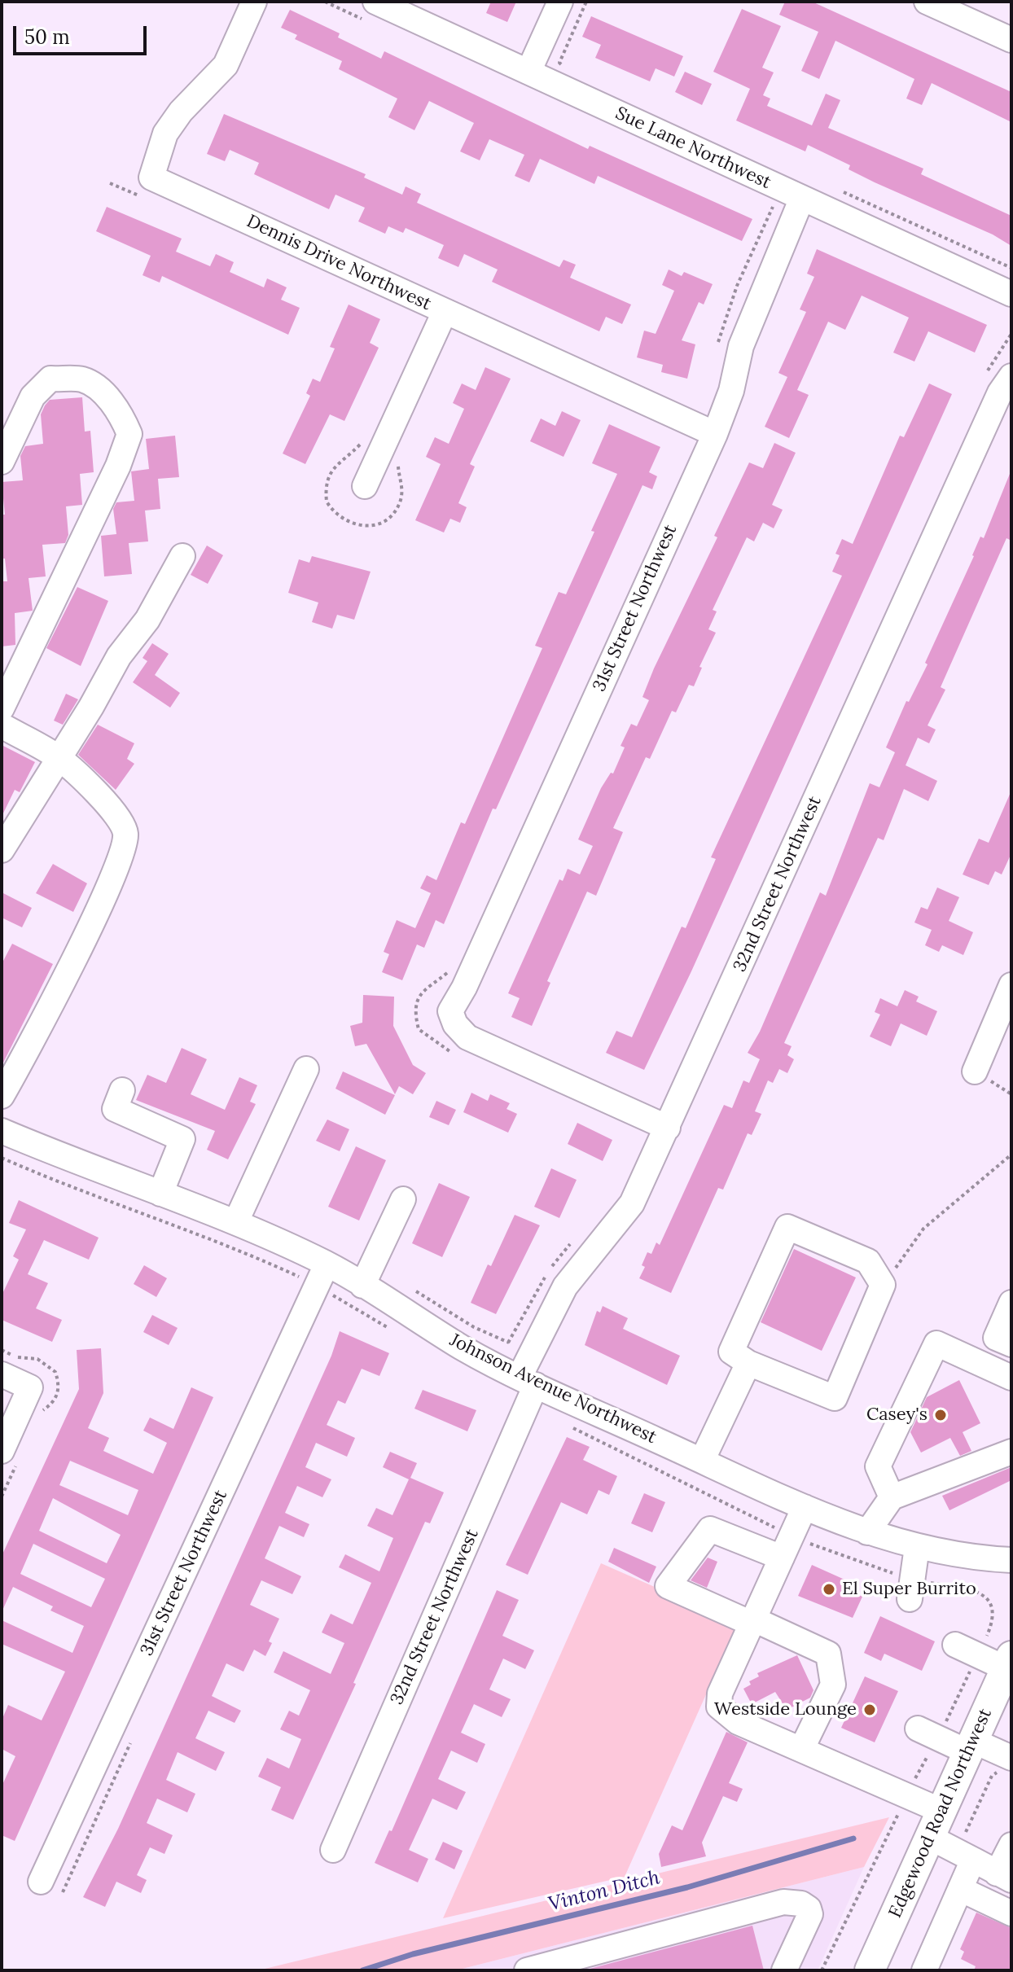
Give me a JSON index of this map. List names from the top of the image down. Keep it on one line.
{"streets":{"main road":["Edgewood Road Northwest"],"street":["Sue Lane Northwest","Dennis Drive Northwest","31st Street Northwest","32nd Street Northwest","Johnson Avenue Northwest"]},"crossings":[["Sue Lane Northwest","31st Street Northwest"],["Dennis Drive Northwest","31st Street Northwest"],["31st Street Northwest","32nd Street Northwest"],["31st Street Northwest","Johnson Avenue Northwest"],["32nd Street Northwest","Johnson Avenue Northwest"]],"water":["Vinton Ditch"],"places":["Casey's","El Super Burrito","Westside Lounge"],"scale_bar":"50 m"}
